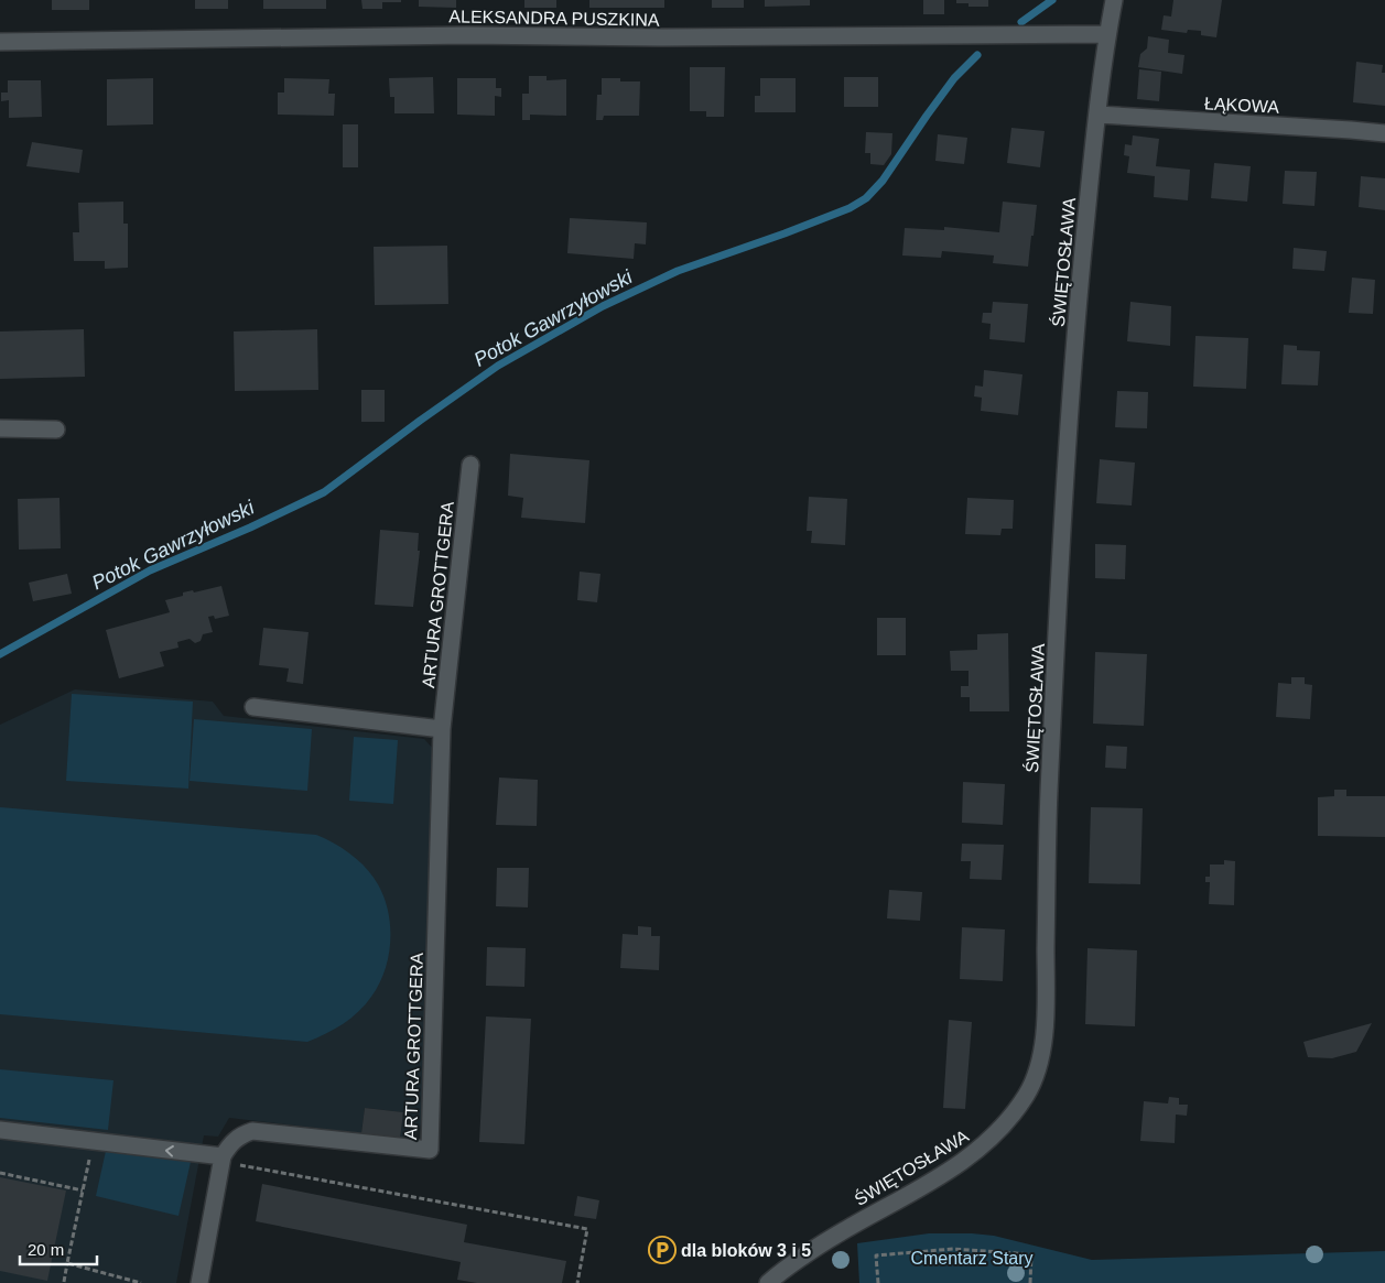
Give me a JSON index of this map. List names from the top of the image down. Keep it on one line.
{"streets":{"street":["ALEKSANDRA PUSZKINA","ŁĄKOWA","ŚWIĘTOSŁAWA","ARTURA GROTTGERA"]},"crossings":[["ALEKSANDRA PUSZKINA","ŚWIĘTOSŁAWA"],["ŁĄKOWA","ŚWIĘTOSŁAWA"]],"water":["Potok Gawrzyłowski"],"parks":["Cmentarz Stary"],"places":{"parking":["dla bloków 3 i 5"]},"scale_bar":"20 m"}
